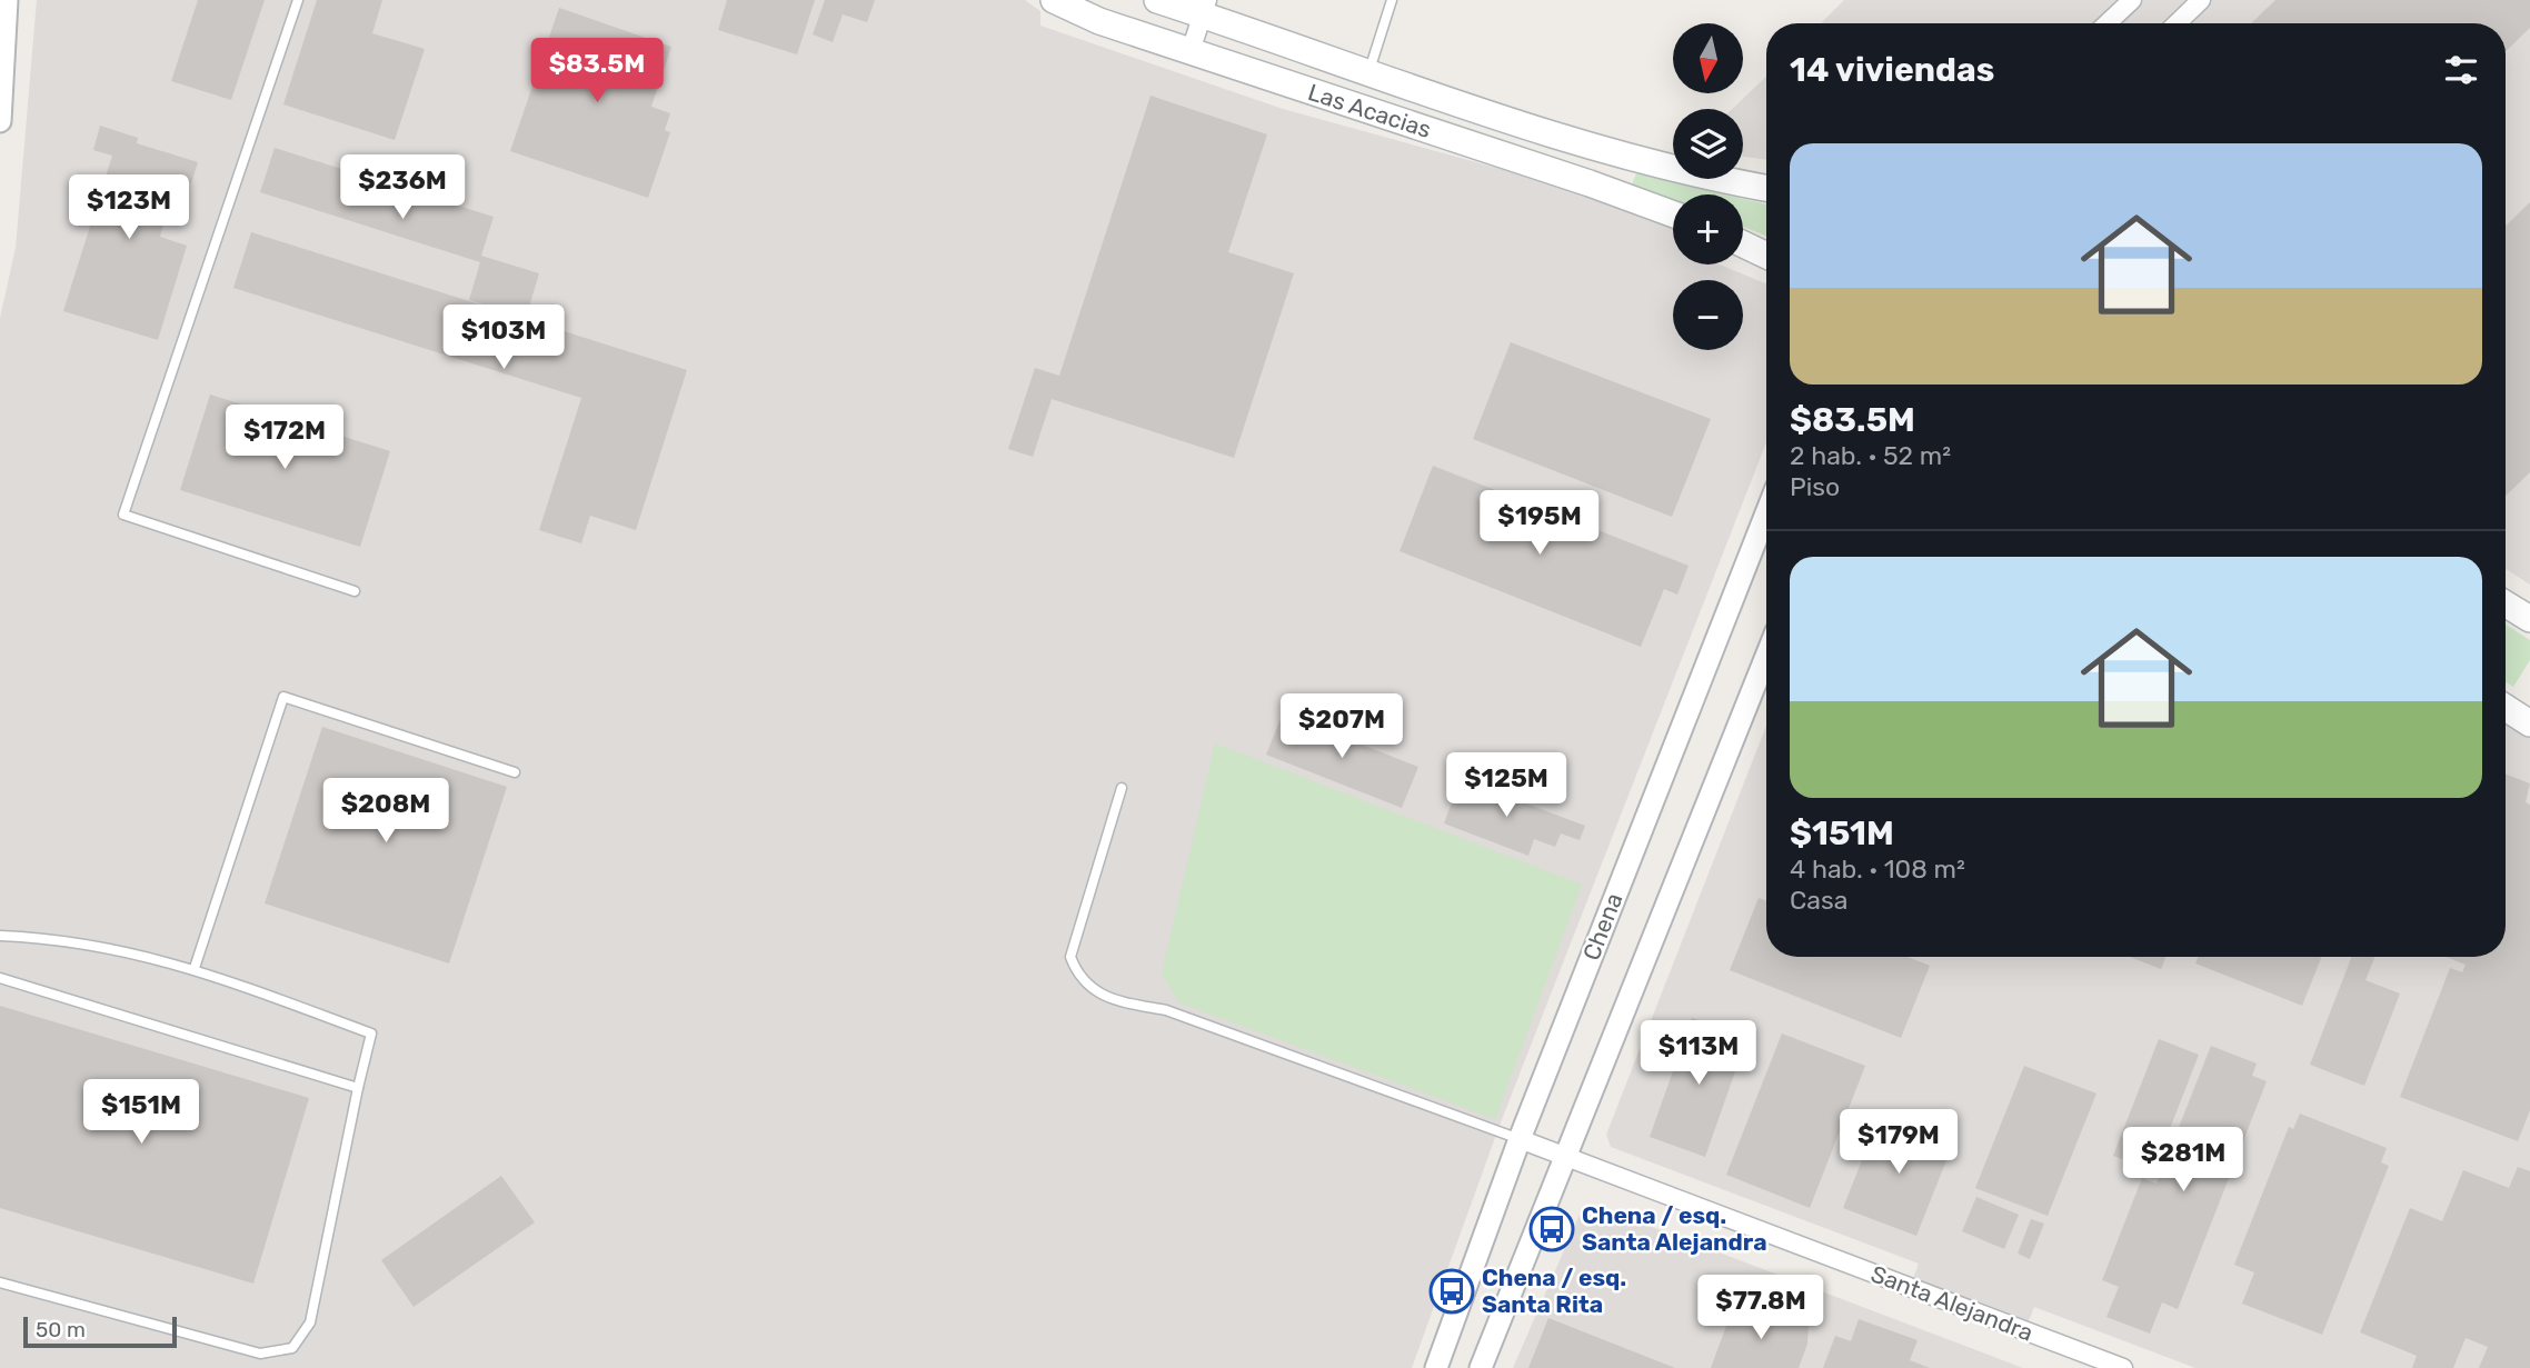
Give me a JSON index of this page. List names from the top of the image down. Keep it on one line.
{"streets":{"main road":["Las Acacias"],"street":["Chena","Santa Alejandra"]},"crossings":[["Chena","Santa Alejandra"]],"places":{"bus stop":["Chena / esq. Santa Alejandra","Chena / esq. Santa Rita"]},"scale_bar":"50 m","north":"bottom","page":{"map_buttons":["+","−"],"heading":"14 viviendas","price":["$83.5M","$236M","$123M","$103M","$172M","$195M","$207M","$125M","$208M","$113M","$151M","$179M","$281M","$77.8M"],"list":[{"name":"$83.5M","note":"2 hab. · 52 m² · Piso"},{"name":"$151M","note":"4 hab. · 108 m² · Casa"}],"scale":"50 m"}}
